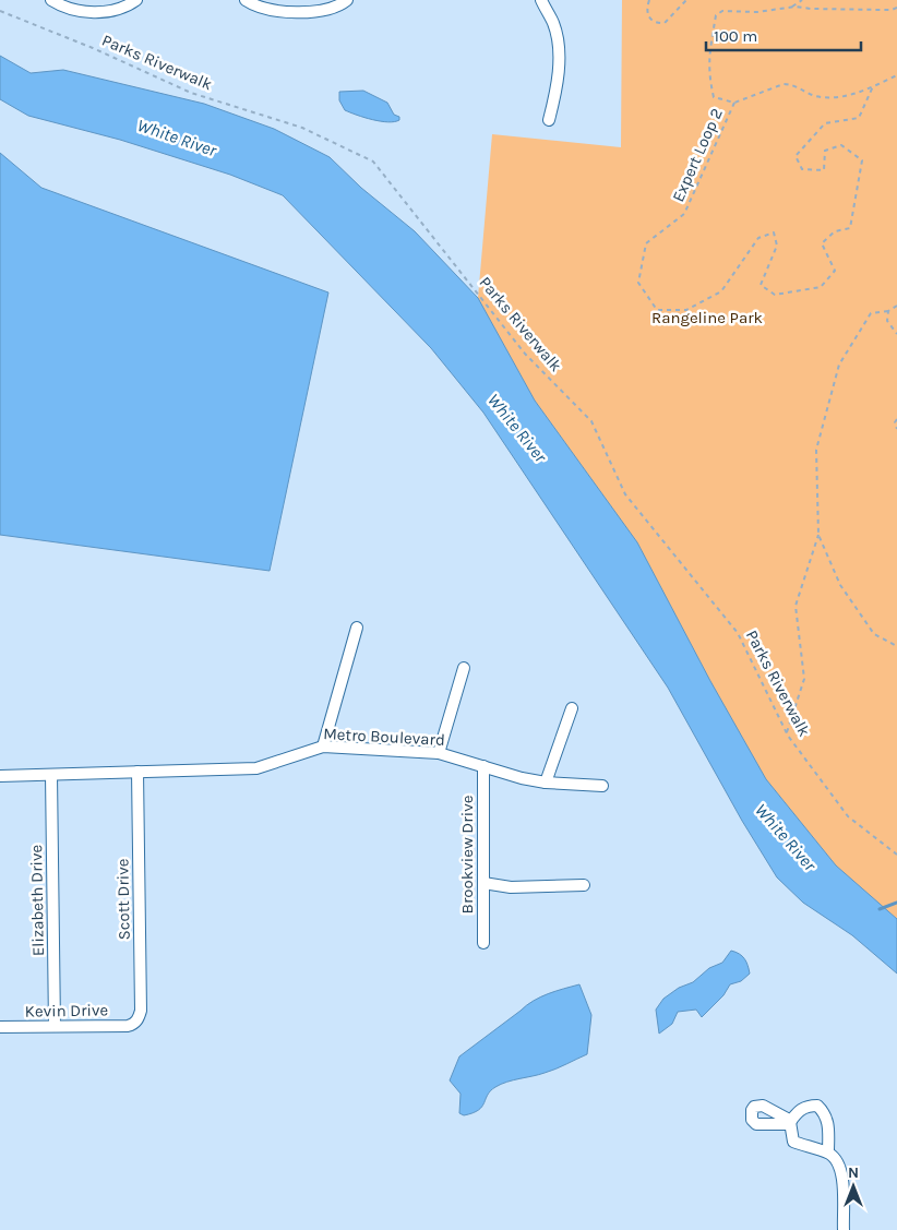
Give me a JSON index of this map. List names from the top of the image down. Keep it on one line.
{"streets":{"street":["Metro Boulevard","Brookview Drive","Scott Drive","Elizabeth Drive","Kevin Drive"],"path":["Parks Riverwalk","Expert Loop 2"]},"crossings":[["Metro Boulevard","Brookview Drive"],["Metro Boulevard","Scott Drive"],["Metro Boulevard","Elizabeth Drive"],["Scott Drive","Kevin Drive"],["Elizabeth Drive","Kevin Drive"]],"water":["White River"],"parks":["Rangeline Park"],"scale_bar":"100 m","north":"top"}
